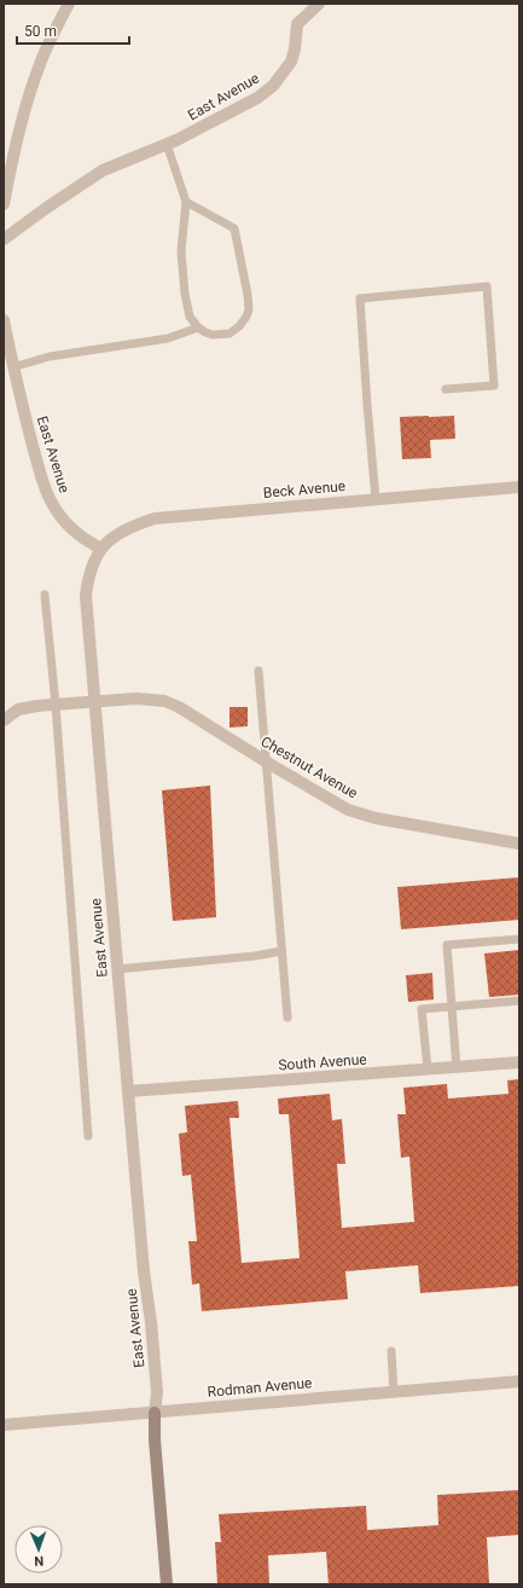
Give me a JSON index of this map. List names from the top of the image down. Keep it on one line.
{"streets":{"street":["East Avenue","Beck Avenue","Chestnut Avenue","South Avenue","Rodman Avenue"]},"crossings":[["East Avenue","Beck Avenue"],["East Avenue","Chestnut Avenue"],["East Avenue","South Avenue"],["East Avenue","Rodman Avenue"]],"scale_bar":"50 m","north":"bottom"}
